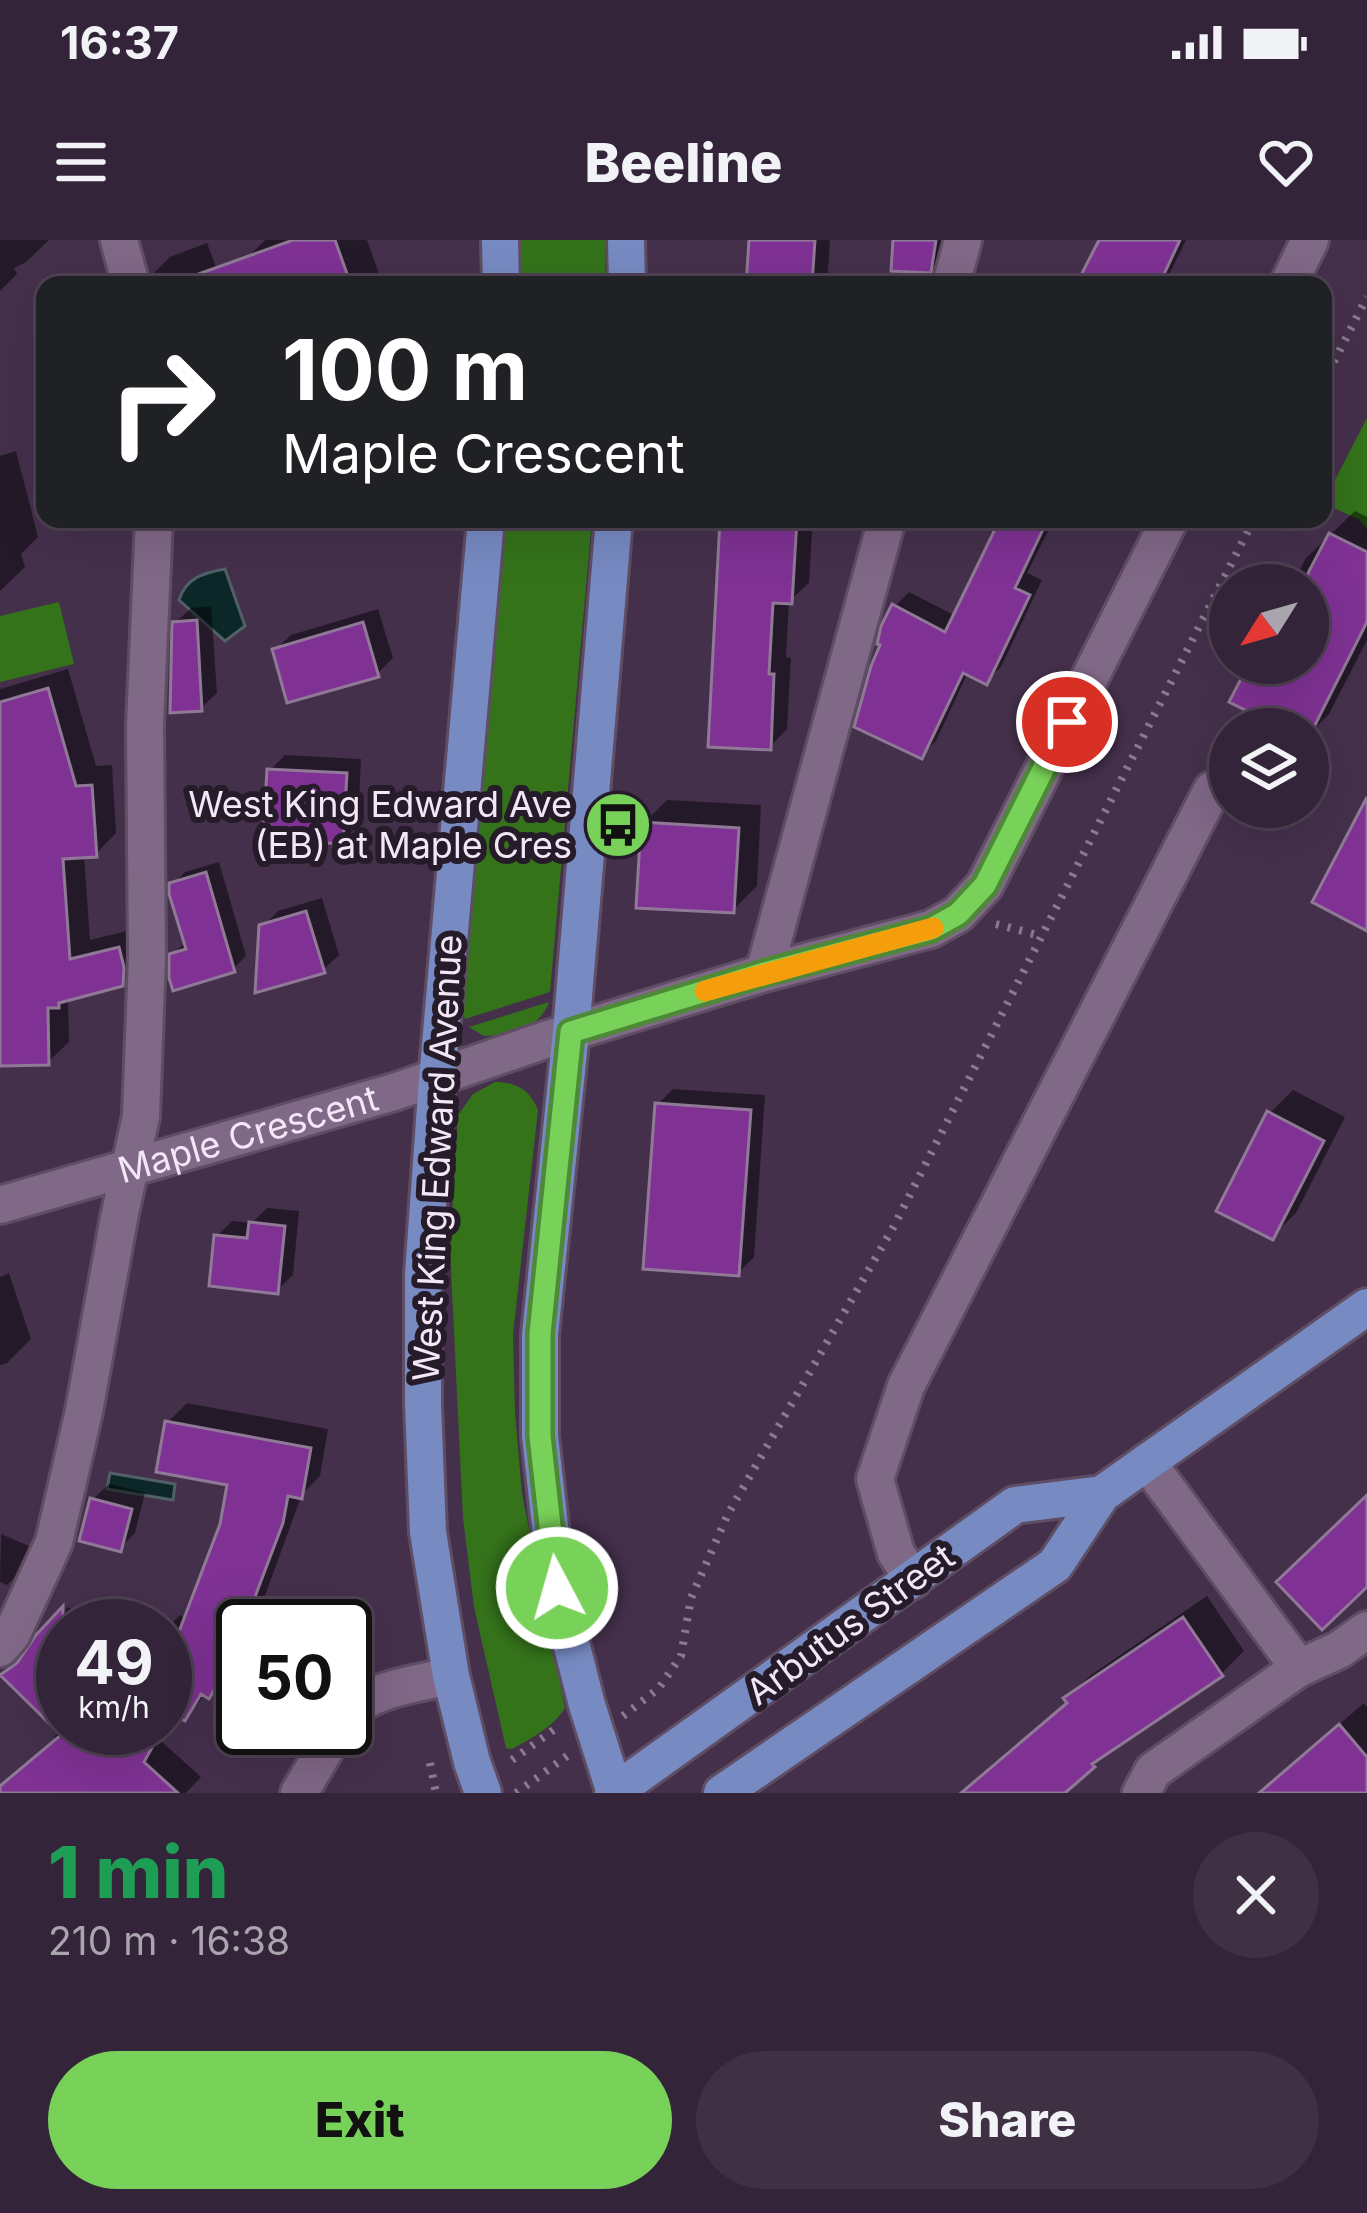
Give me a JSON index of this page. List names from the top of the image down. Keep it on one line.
{"streets":{"main road":["West King Edward Avenue","Arbutus Street"],"street":["Maple Crescent"]},"crossings":[["Maple Crescent","West King Edward Avenue"]],"places":{"bus stop":["West King Edward Ave (EB) at Maple Cres"]},"north":"bottom left","page":{"status":"16:37","header":"Beeline","turn":["100 m","Maple Crescent"],"speed":"49 km/h","limit":"50","heading":["1 min","210 m · 16:38"],"buttons":["Exit","Share"]}}
